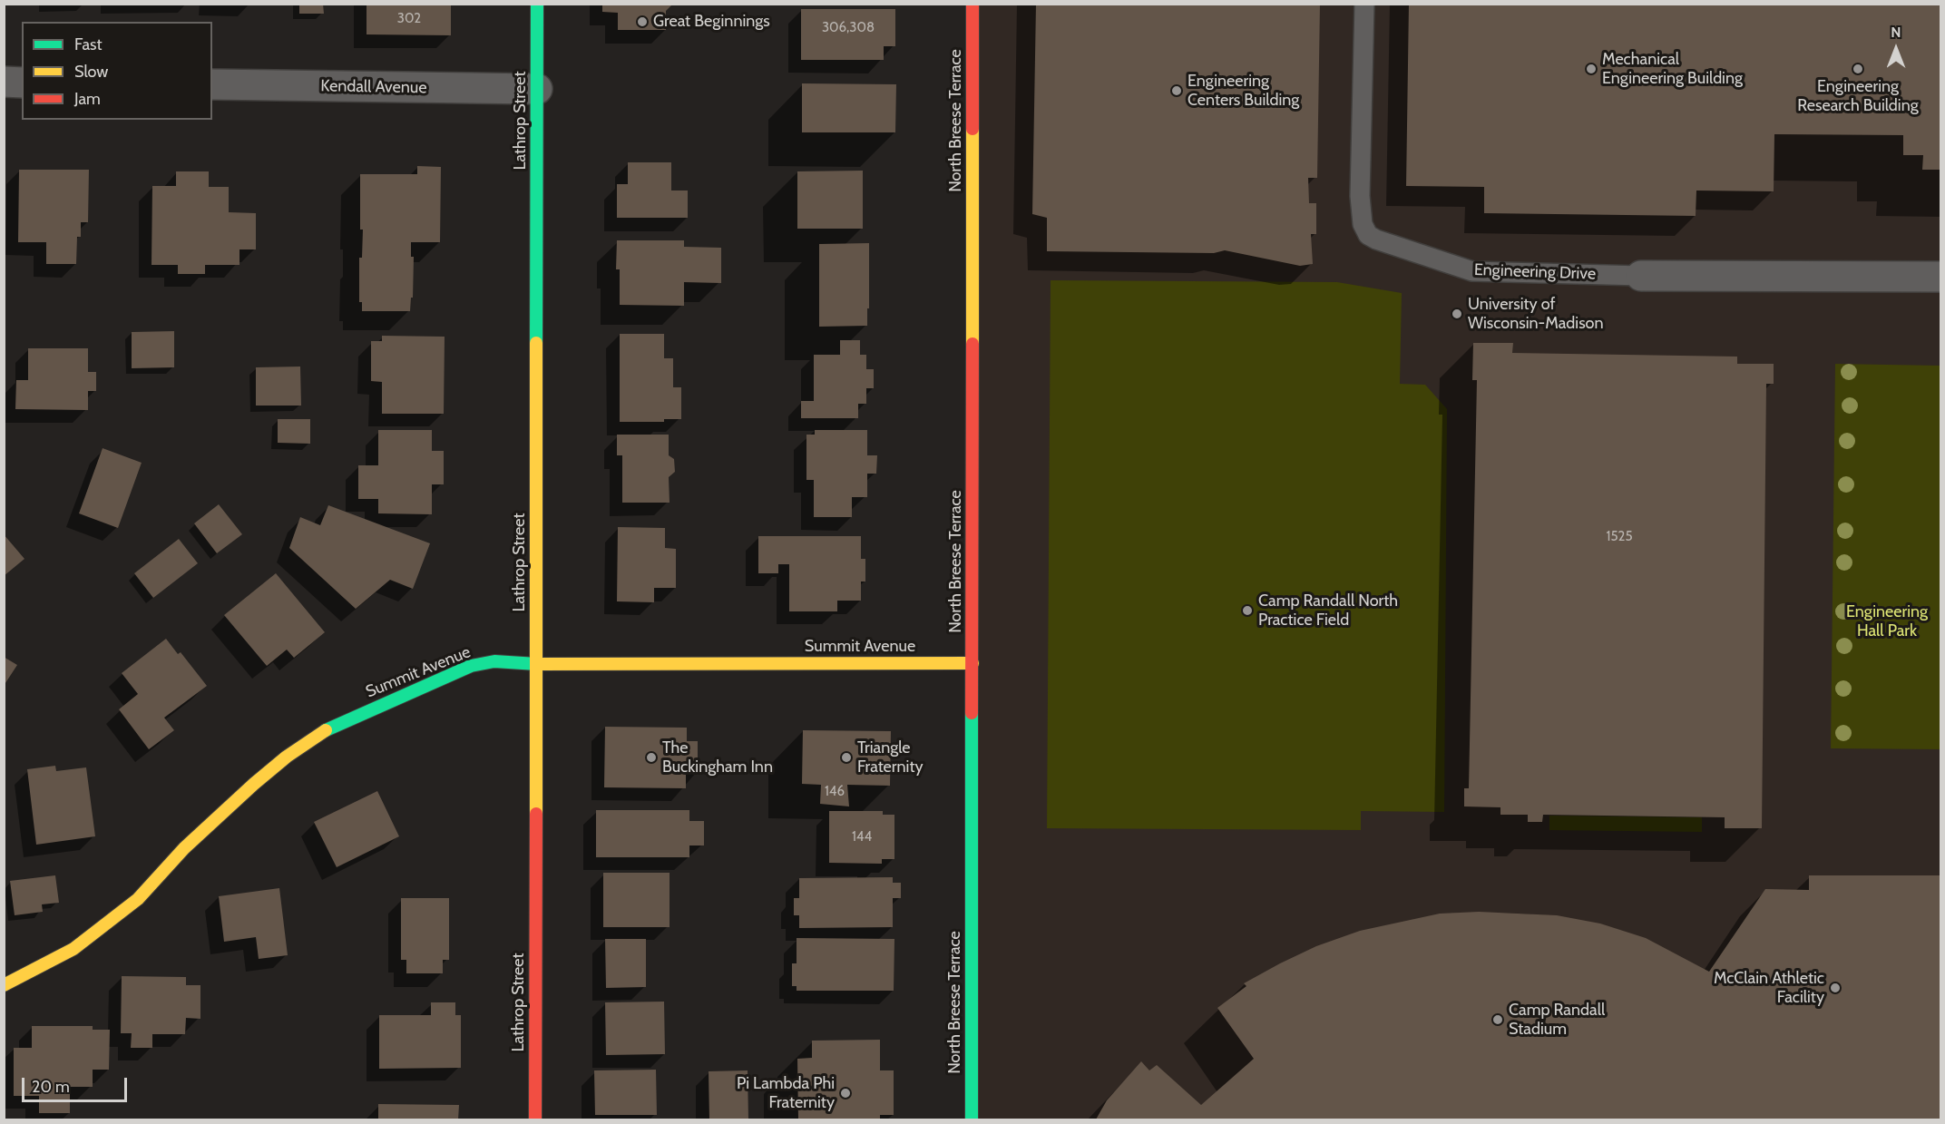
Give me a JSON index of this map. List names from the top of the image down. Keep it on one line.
{"streets":{"street":["Kendall Avenue","Lathrop Street","North Breese Terrace","Engineering Drive","Summit Avenue"]},"crossings":[["Kendall Avenue","Lathrop Street"],["Lathrop Street","Summit Avenue"],["North Breese Terrace","Summit Avenue"]],"parks":["Engineering Hall Park"],"places":["Great Beginnings","Mechanical Engineering Building","Engineering Research Building","Engineering Centers Building","University of Wisconsin-Madison","Camp Randall North Practice Field","The Buckingham Inn","Triangle Fraternity","McClain Athletic Facility","Camp Randall Stadium","Pi Lambda Phi Fraternity"],"house_numbers":["302","306,308","1525","146","144"],"legend":["Fast","Slow","Jam"],"scale_bar":"20 m","north":"top"}
